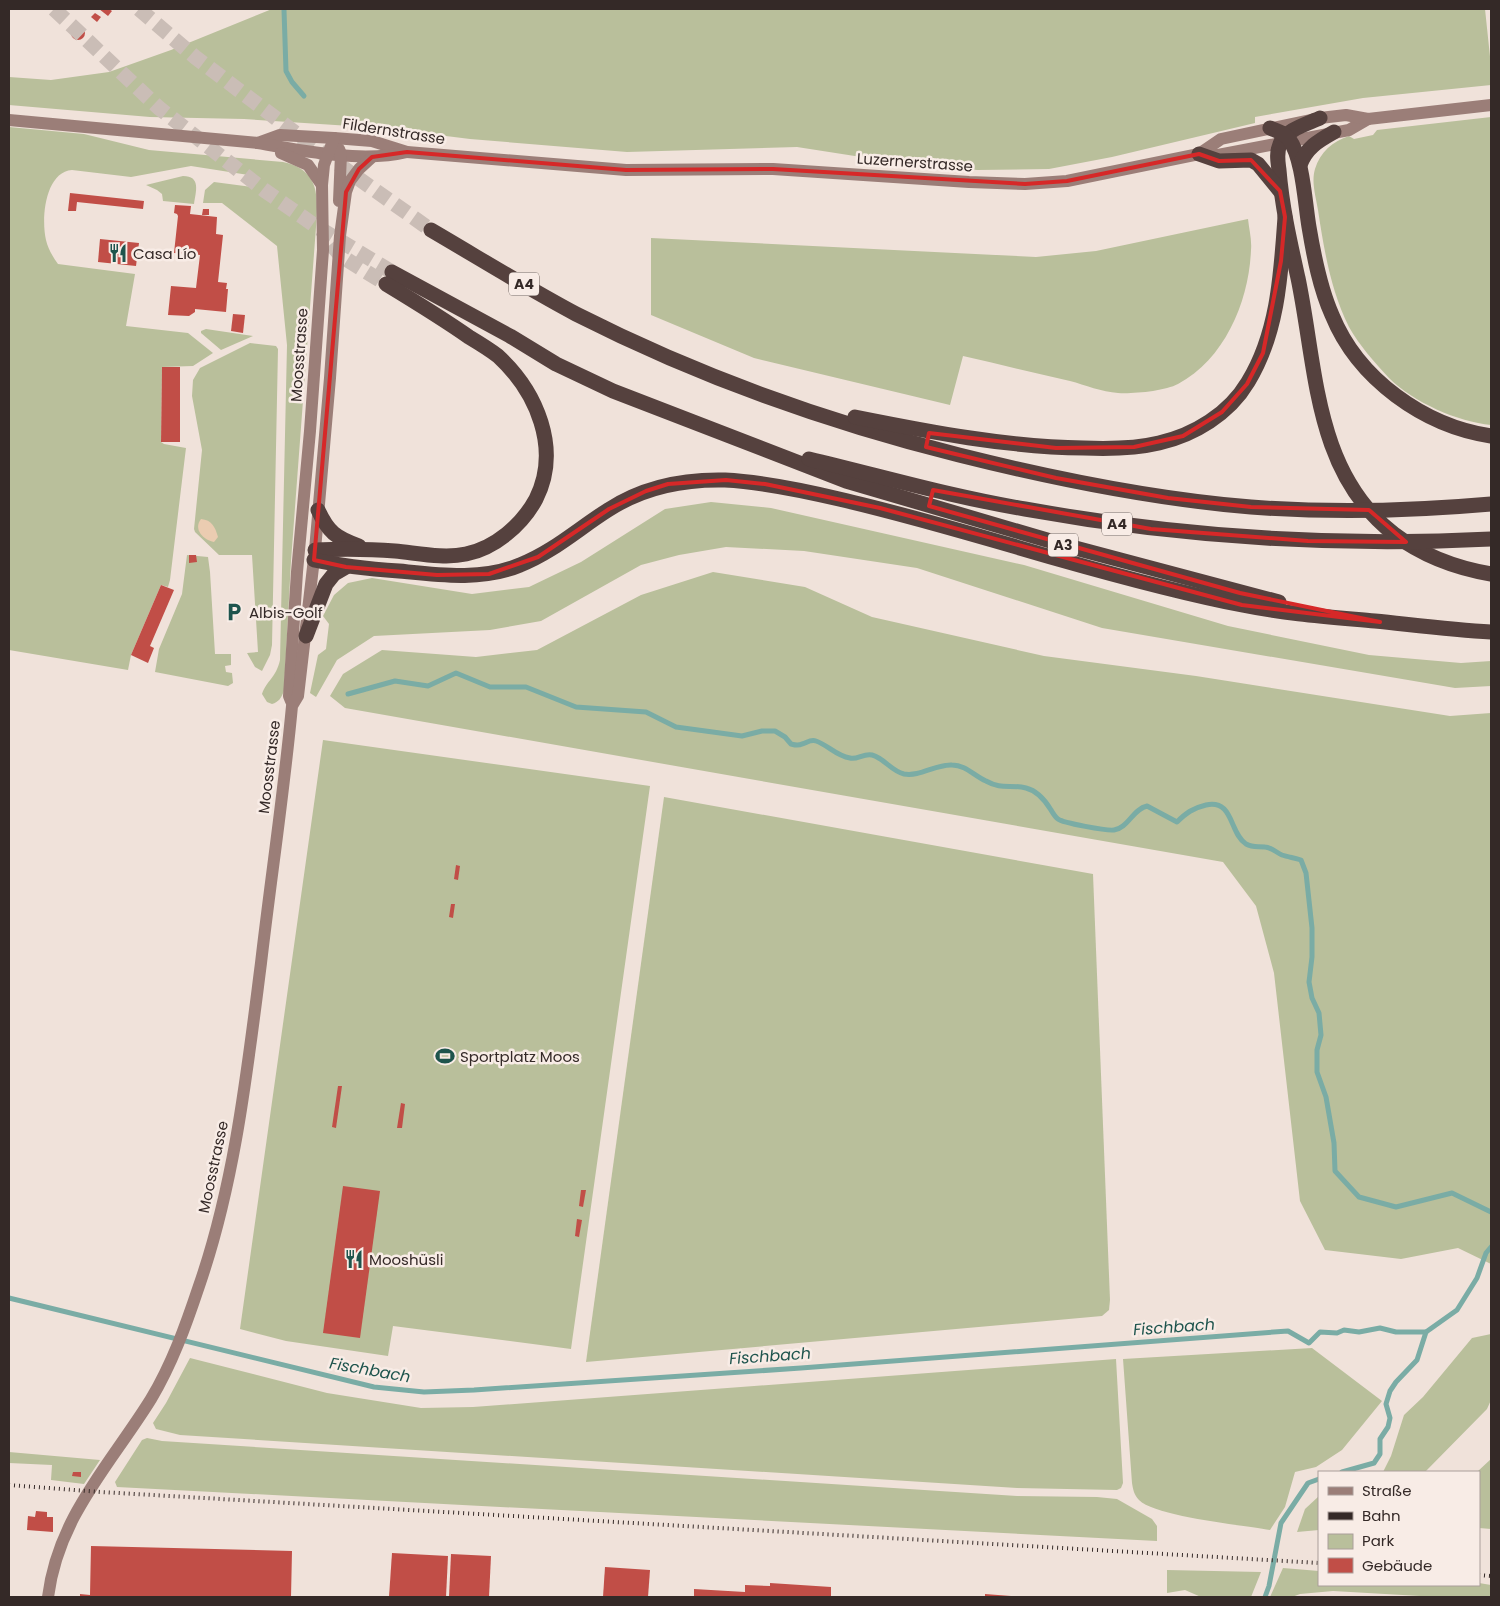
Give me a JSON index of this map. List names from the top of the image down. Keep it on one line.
{"streets":{"highway":["A4","A3"],"main road":["Fildernstrasse","Luzernerstrasse","Moosstrasse"]},"crossings":[["Fildernstrasse","Luzernerstrasse"],["Fildernstrasse","Moosstrasse"],["A4","A3"]],"water":["Fischbach"],"places":{"restaurant":["Casa Lío","Mooshüsli"],"parking":["Albis-Golf"],"sports":["Sportplatz Moos"]},"legend":["Straße","Bahn","Park","Gebäude"]}
